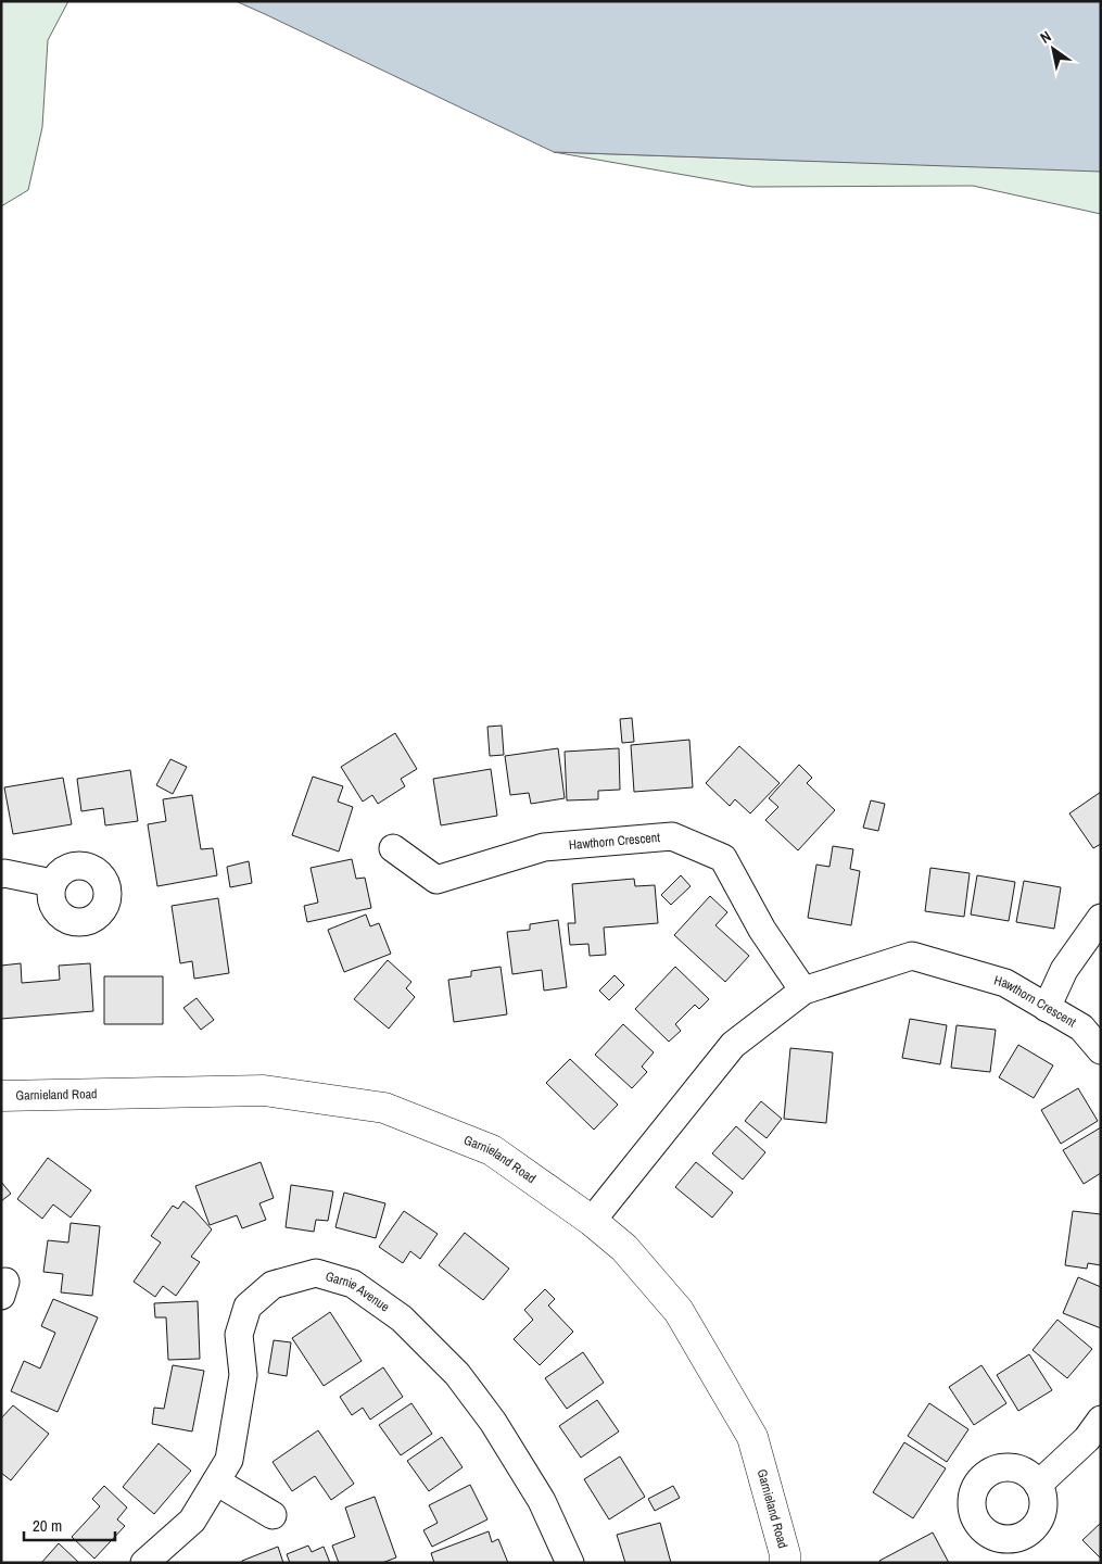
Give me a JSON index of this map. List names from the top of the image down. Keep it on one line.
{"streets":{"street":["Hawthorn Crescent","Garnieland Road","Garnie Avenue"]},"crossings":[["Hawthorn Crescent","Garnieland Road"]],"scale_bar":"20 m","north":"top left"}
